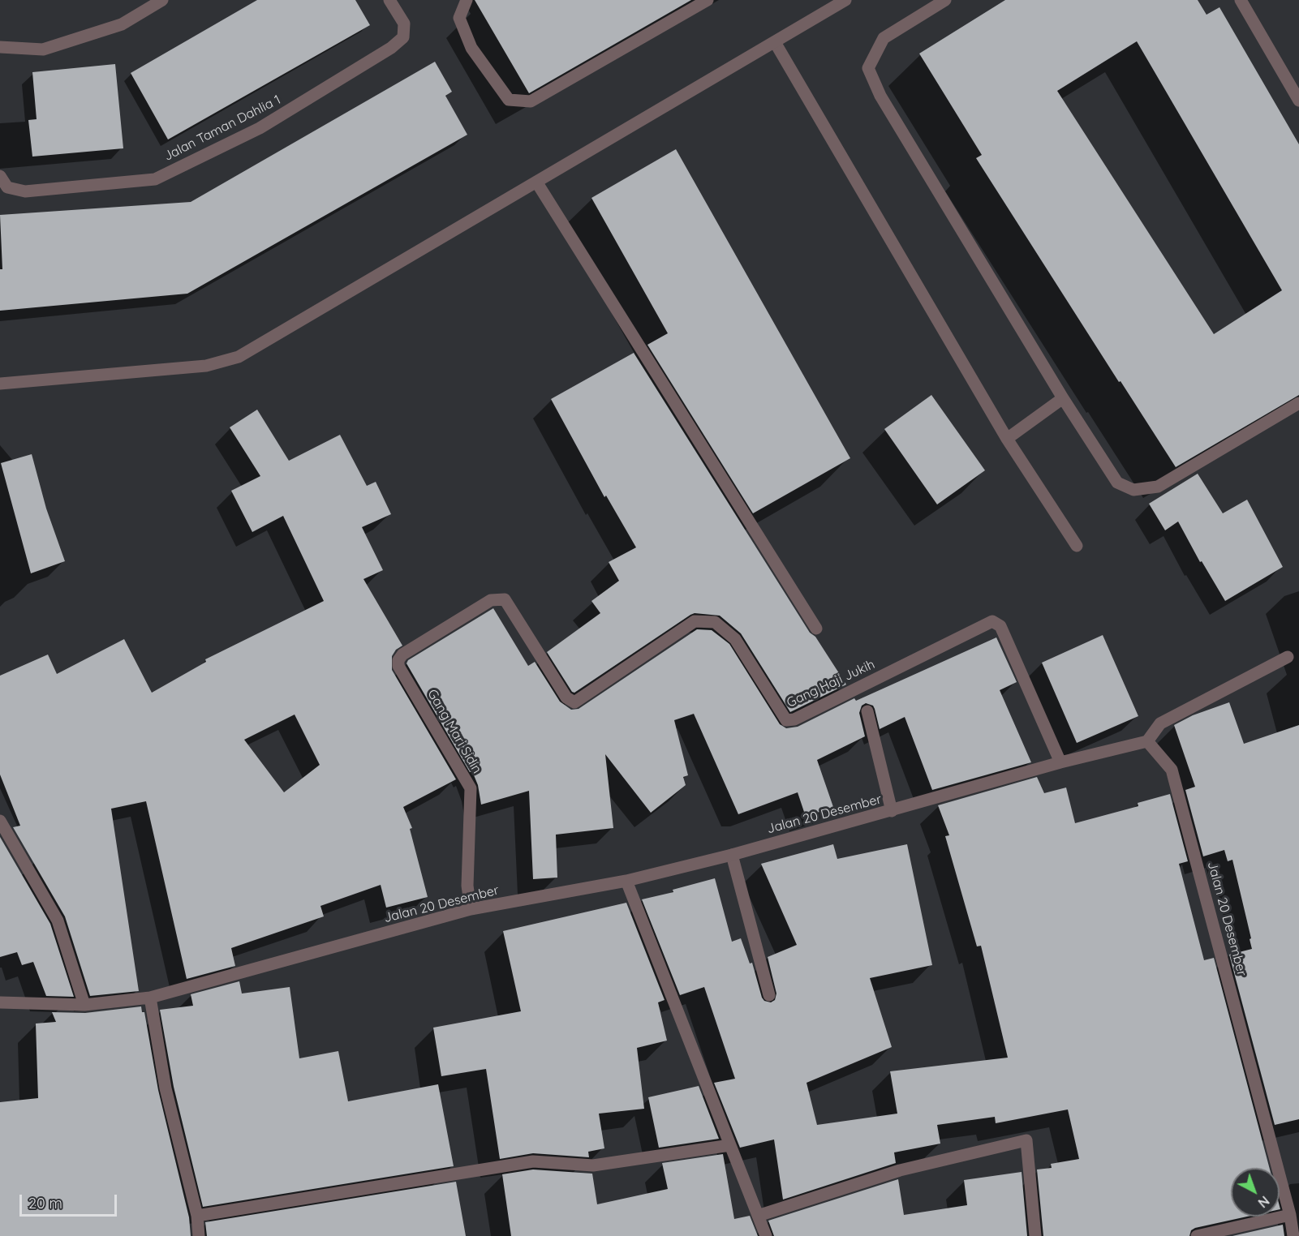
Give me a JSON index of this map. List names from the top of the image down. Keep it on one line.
{"streets":{"street":["Jalan Taman Dahlia 1","Gang Haji Jukih","Gang Mari Sidin","Jalan 20 Desember"]},"crossings":[["Gang Haji Jukih","Gang Mari Sidin"],["Gang Haji Jukih","Jalan 20 Desember"],["Gang Mari Sidin","Jalan 20 Desember"]],"scale_bar":"20 m","north":"bottom right"}
